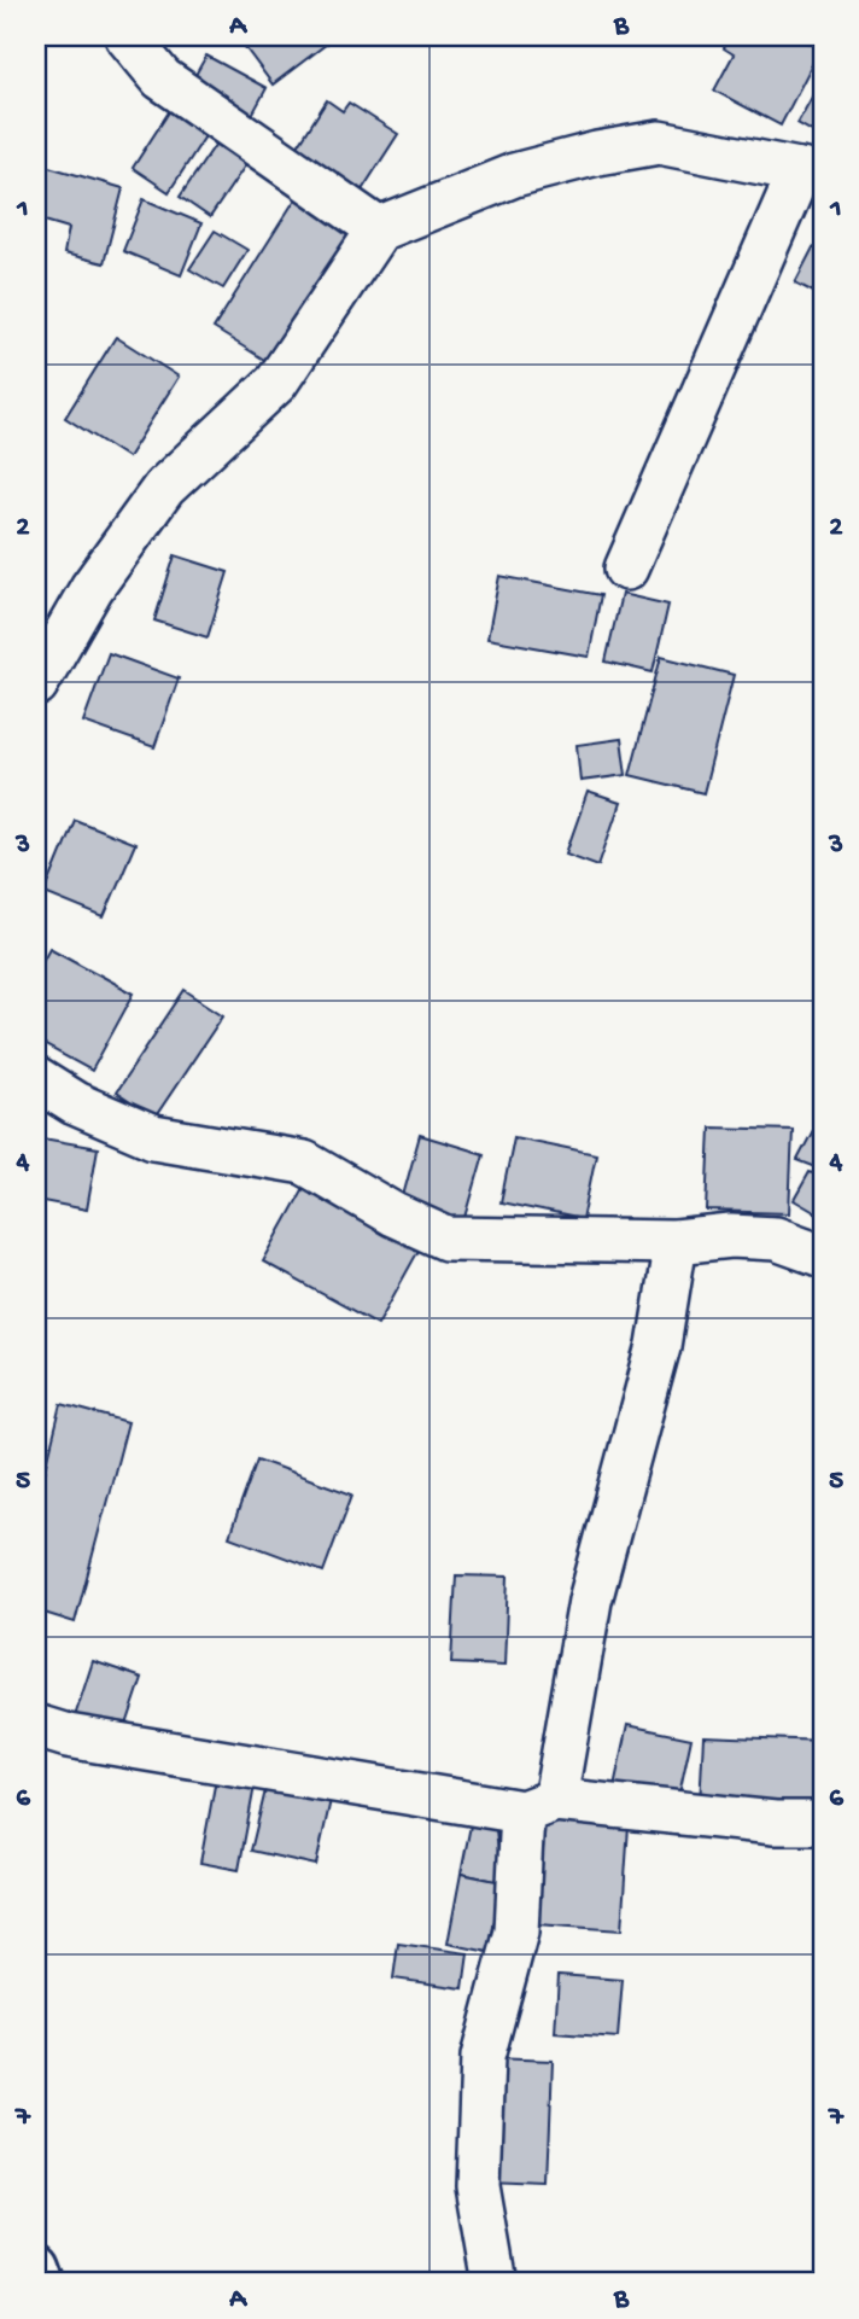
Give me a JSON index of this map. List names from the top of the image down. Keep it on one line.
{"grid":{"columns":["A","B"],"rows":["1","2","3","4","5","6","7"]}}
